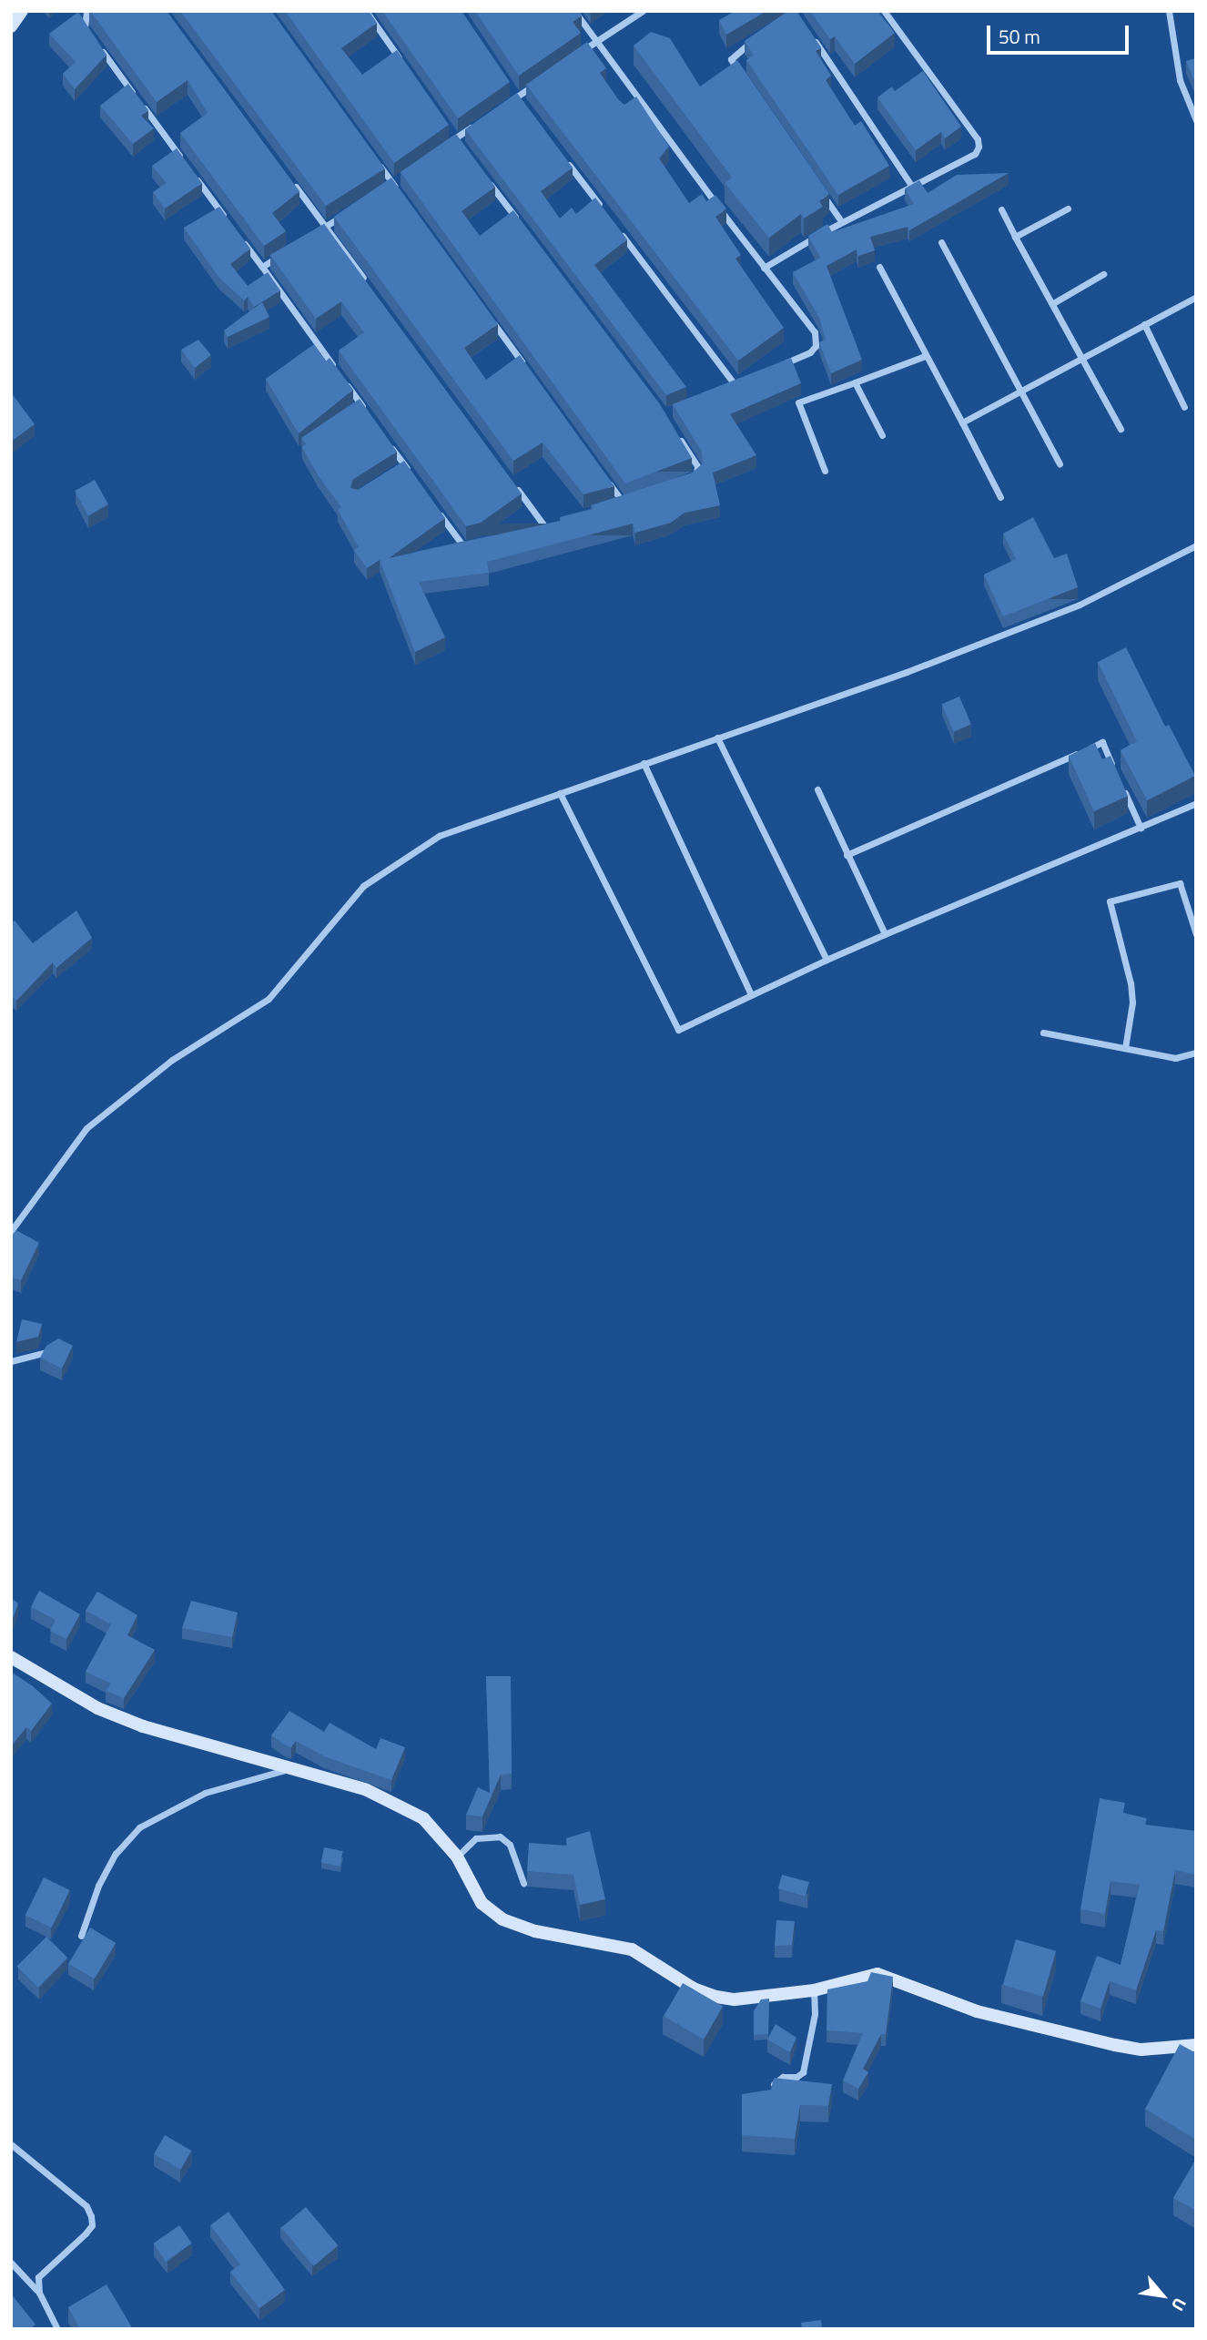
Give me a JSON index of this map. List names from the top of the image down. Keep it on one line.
{"scale_bar":"50 m","north":"bottom right"}
